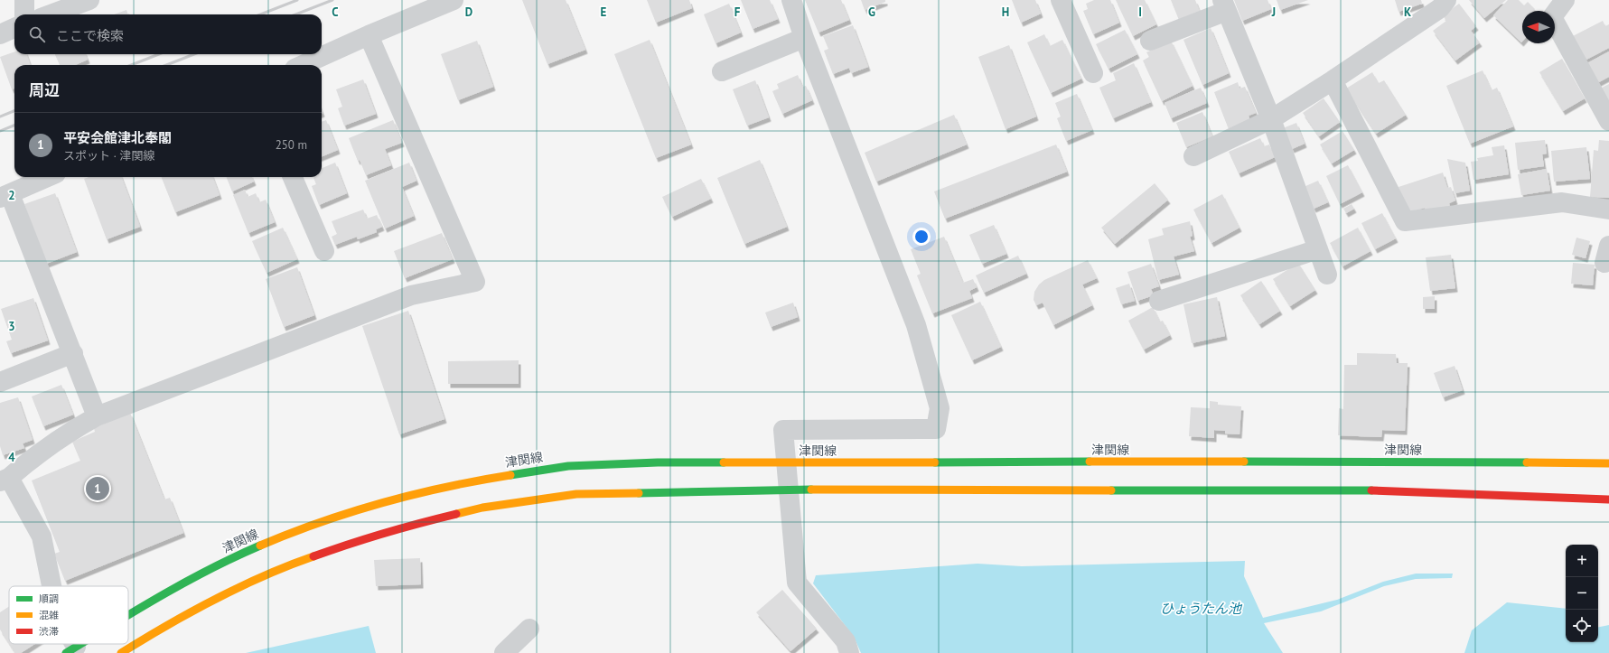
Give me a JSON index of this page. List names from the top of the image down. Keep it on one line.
{"streets":{"main road":["津関線"]},"water":["ひょうたん池"],"legend":["順調","混雑","渋滞"],"north":"left","page":{"search":"ここで検索","heading":"周辺","list":[{"mark":"1","name":"平安会館津北奉閣","note":"スポット · 津関線","value":"250 m"}],"pins":"1","map_buttons":["+","−"]},"grid":{"columns":["C","D","E","F","G","H","I","J","K"],"rows":["2","3","4"]}}
